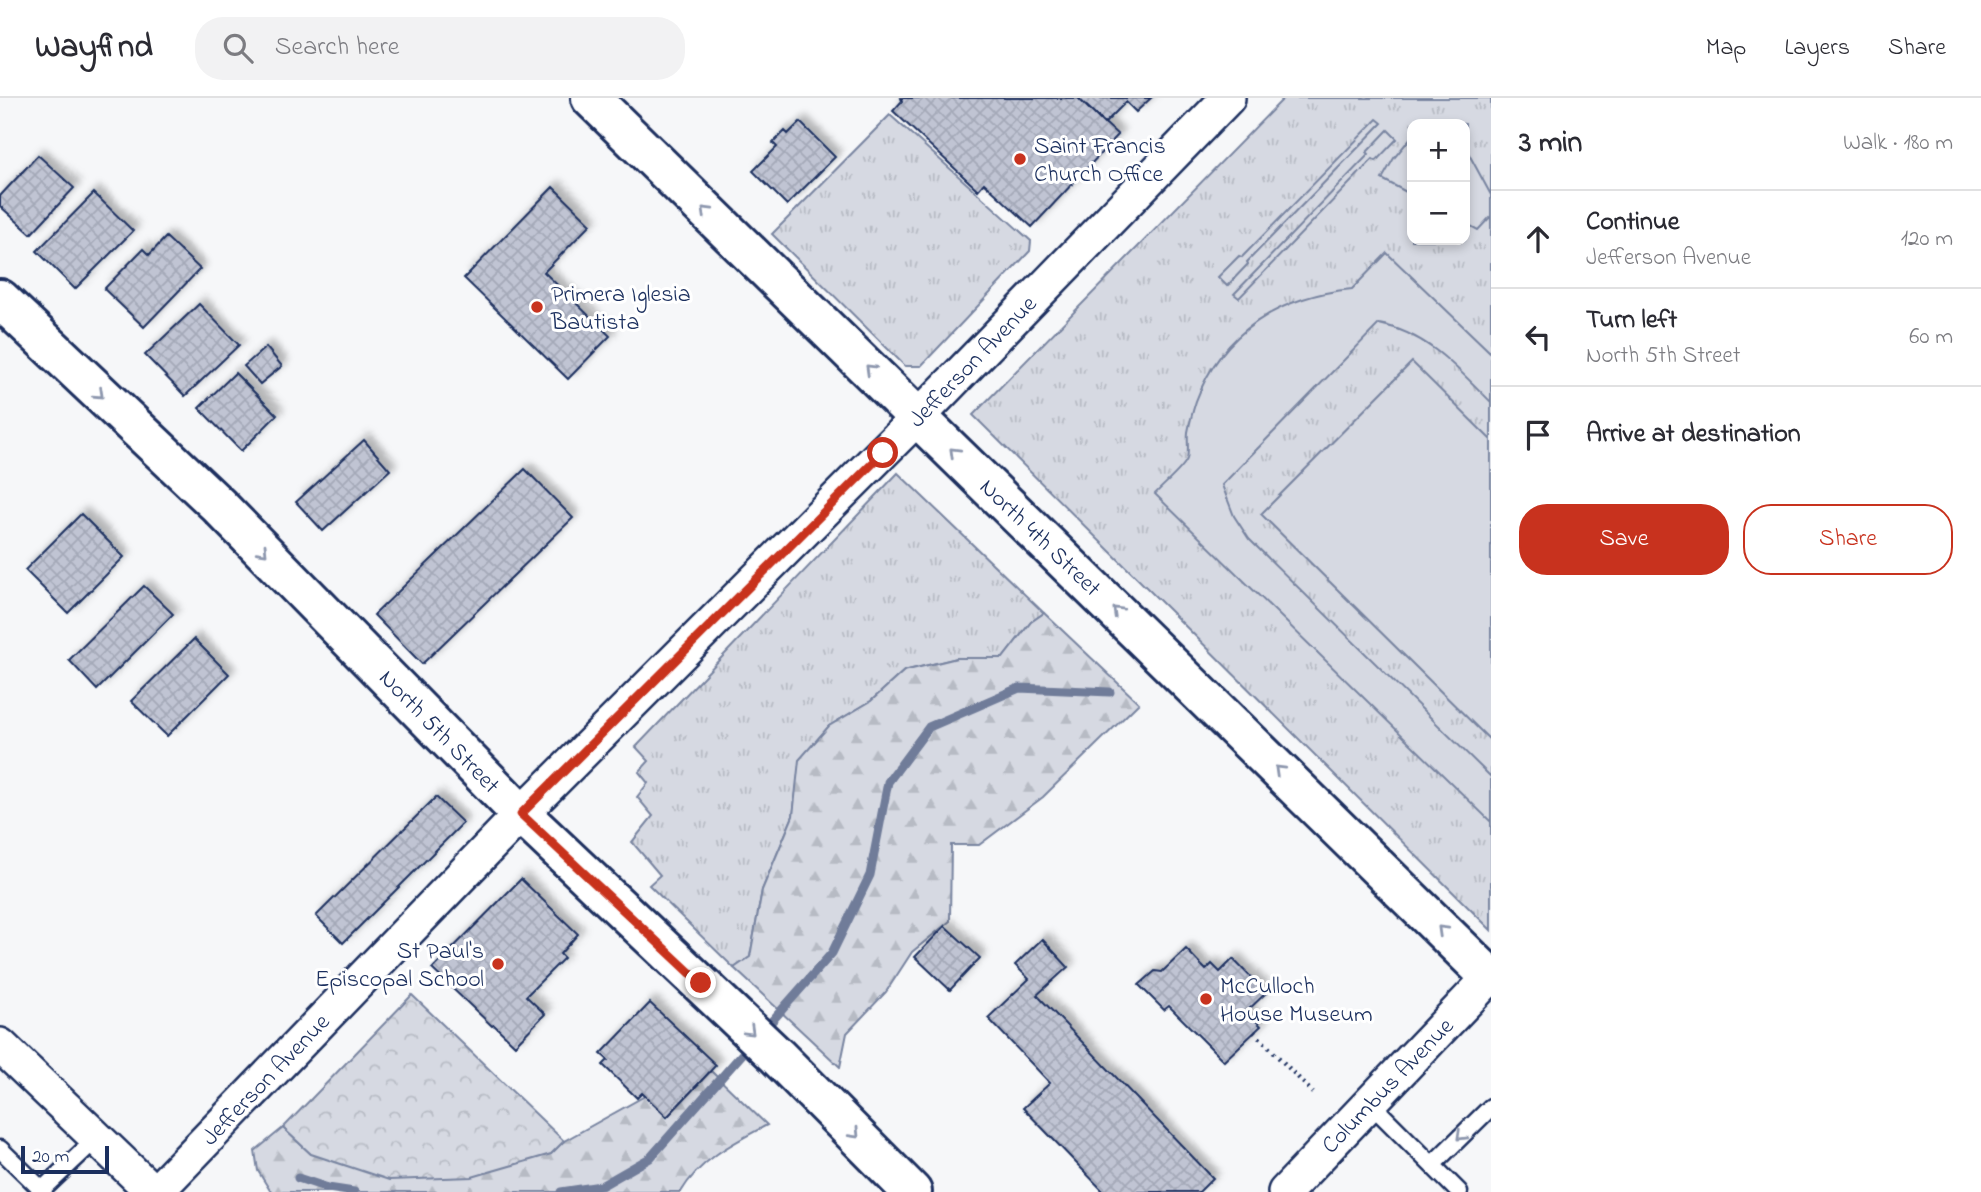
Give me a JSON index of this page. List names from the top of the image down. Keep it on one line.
{"streets":{"street":["Jefferson Avenue","North 4th Street","North 5th Street","Columbus Avenue"]},"crossings":[["Jefferson Avenue","North 4th Street"],["Jefferson Avenue","North 5th Street"],["North 4th Street","Columbus Avenue"]],"one_way":["North 4th Street","North 5th Street"],"places":["Saint Francis Church Office","Primera Iglesia Bautista","St Paul's Episcopal School","McCulloch House Museum"],"scale_bar":"20 m","page":{"header":"Wayfind","search":"Search here","nav":["Map","Layers","Share"],"heading":["3 min","Walk · 180 m"],"map_buttons":["+","−"],"list":[["Continue","Jefferson Avenue","120 m"],["Turn left","North 5th Street","60 m"],"Arrive at destination"],"buttons":["Save","Share"],"scale":"20 m"}}
